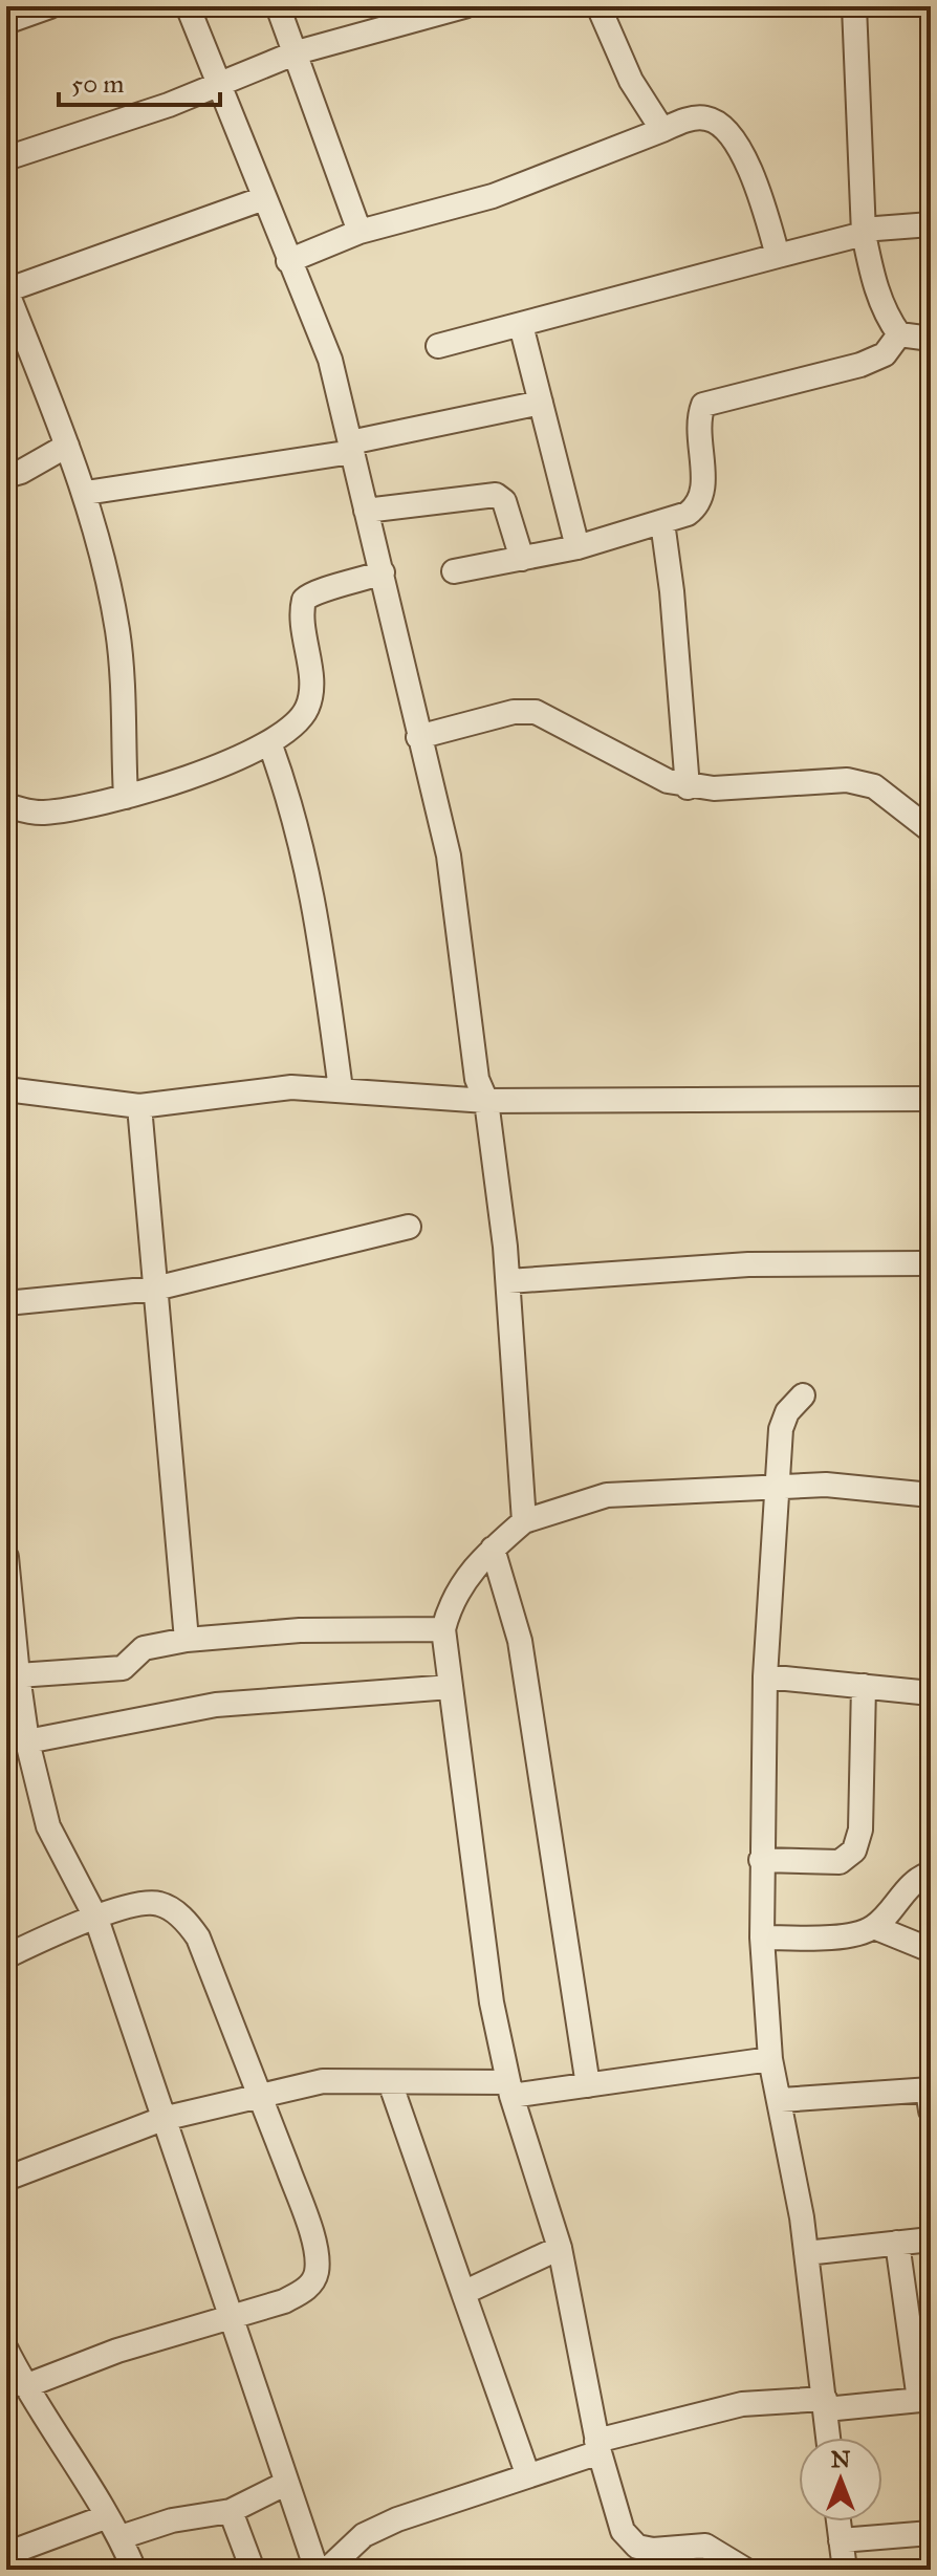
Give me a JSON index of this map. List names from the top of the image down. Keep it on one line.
{"scale_bar":"50 m","north":"top"}
